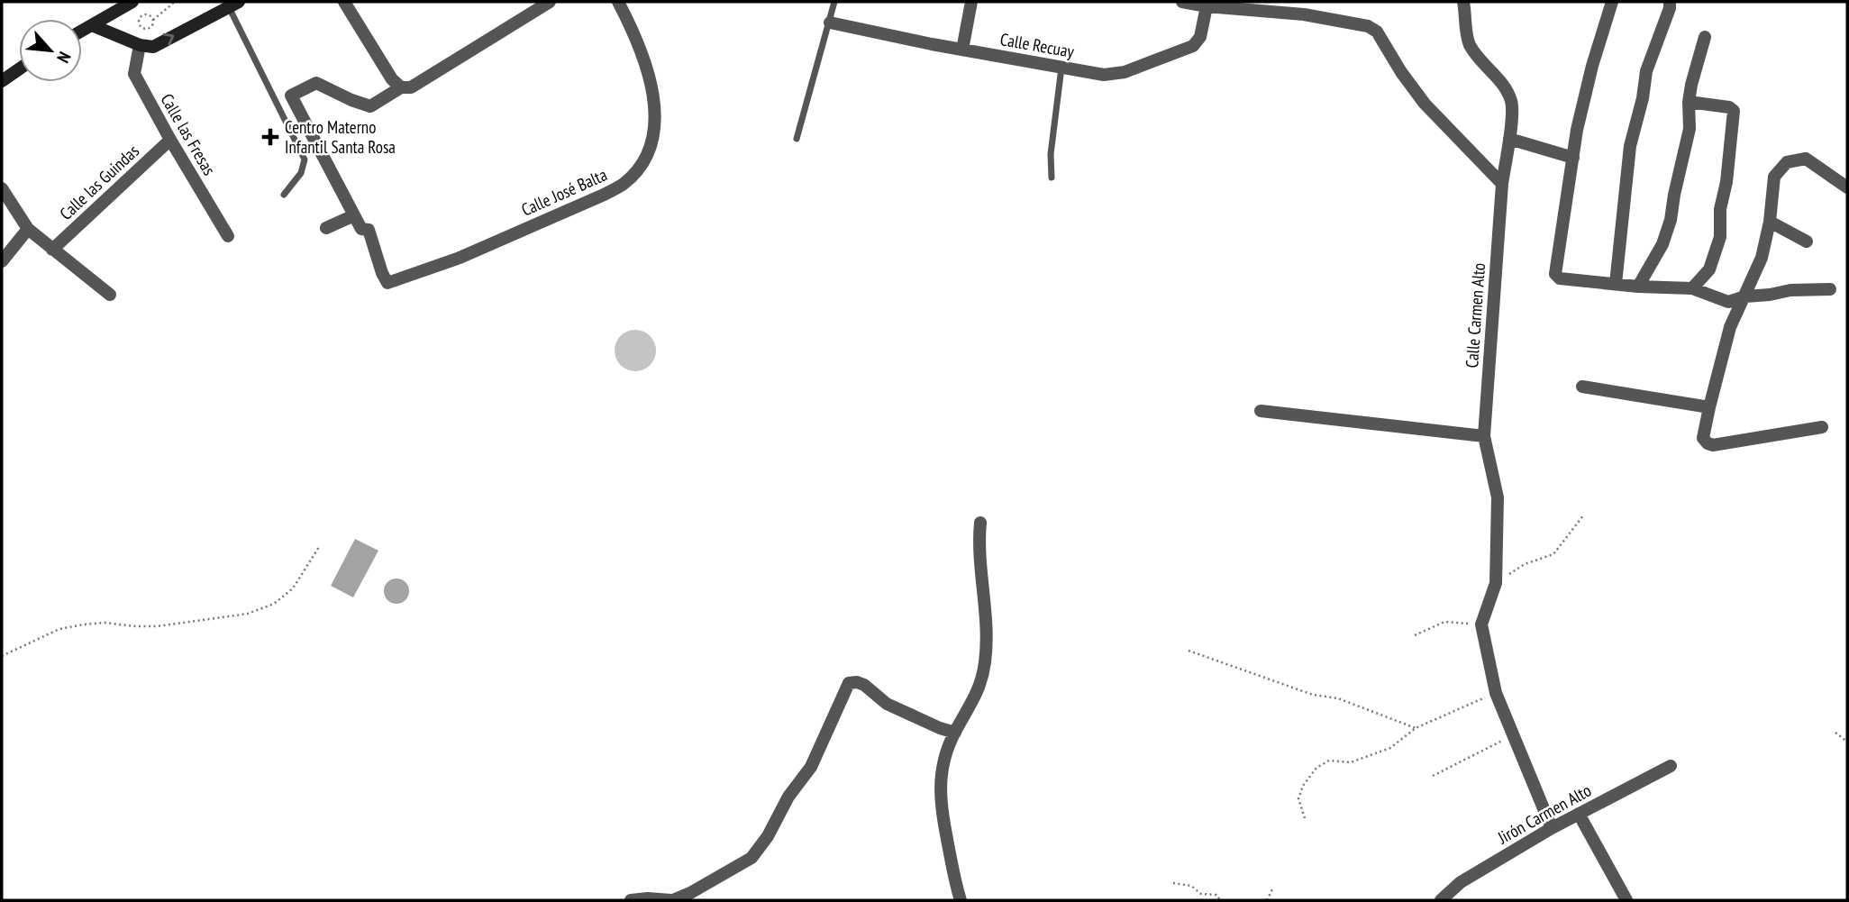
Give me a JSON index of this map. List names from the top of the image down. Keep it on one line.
{"streets":{"street":["Calle Recuay","Calle las Fresas","Calle las Guindas","Calle José Balta","Calle Carmen Alto","Jirón Carmen Alto"]},"crossings":[["Calle las Fresas","Calle las Guindas"]],"places":{"health":["Centro Materno Infantil Santa Rosa"]},"north":"bottom right"}
